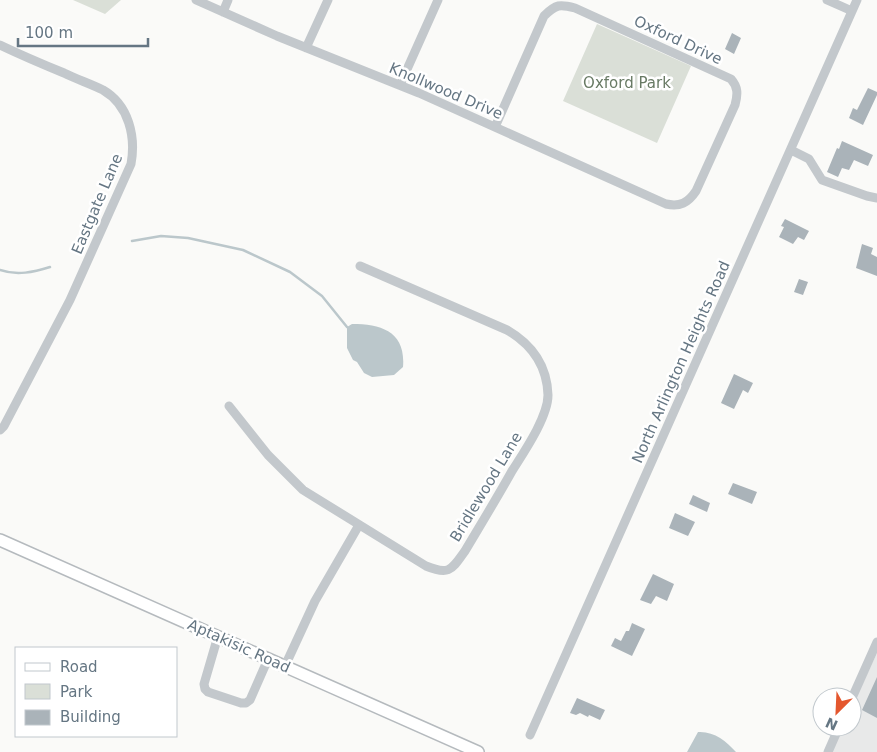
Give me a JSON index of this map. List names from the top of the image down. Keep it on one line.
{"streets":{"main road":["Aptakisic Road"],"street":["Oxford Drive","Knollwood Drive","Eastgate Lane","North Arlington Heights Road","Bridlewood Lane"]},"crossings":[["Oxford Drive","Knollwood Drive"]],"parks":["Oxford Park"],"legend":["Road","Park","Building"],"scale_bar":"100 m","north":"bottom left"}
